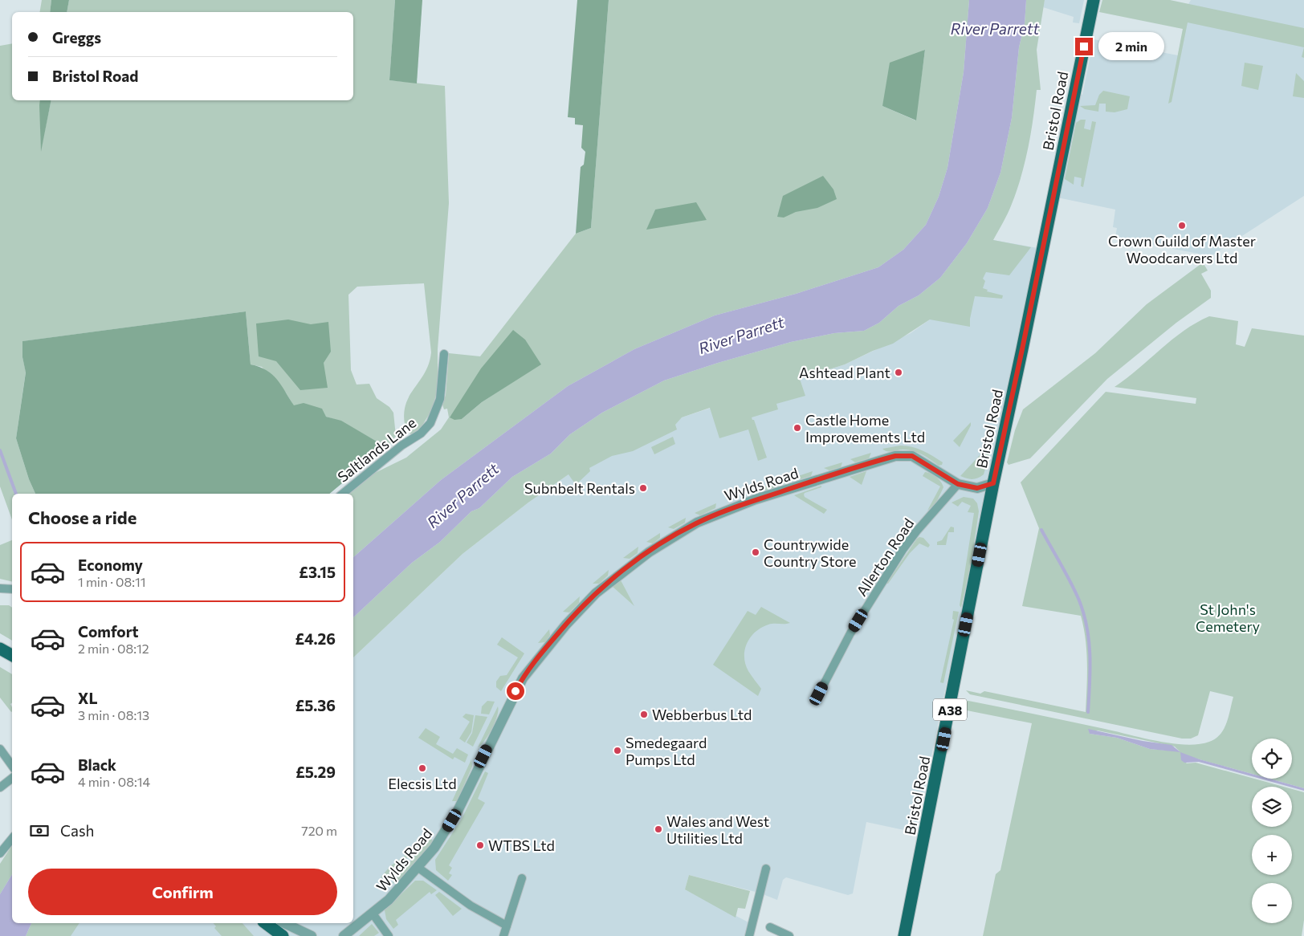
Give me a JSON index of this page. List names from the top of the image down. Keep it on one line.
{"streets":{"main road":["Bristol Road","A38"],"street":["Saltlands Lane","Wylds Road","Allerton Road"]},"crossings":[["Bristol Road","Wylds Road"],["Wylds Road","Allerton Road"]],"water":["River Parrett"],"parks":["St John's Cemetery"],"places":["Crown Guild of Master Woodcarvers Ltd","Ashtead Plant","Castle Home Improvements Ltd","Subnbelt Rentals","Countrywide Country Store","Webberbus Ltd","Smedegaard Pumps Ltd","Elecsis Ltd","Wales and West Utilities Ltd","WTBS Ltd"],"page":{"banner":["Greggs","Bristol Road"],"bubble":"2 min","heading":"Choose a ride","list":[{"name":"Economy","note":"1 min · 08:11","value":"£3.15"},{"name":"Comfort","note":"2 min · 08:12","value":"£4.26"},{"name":"XL","note":"3 min · 08:13","value":"£5.36"},{"name":"Black","note":"4 min · 08:14","value":"£5.29"}],"map_buttons":["+","−"],"pay":["Cash","720 m"],"buttons":"Confirm"}}
